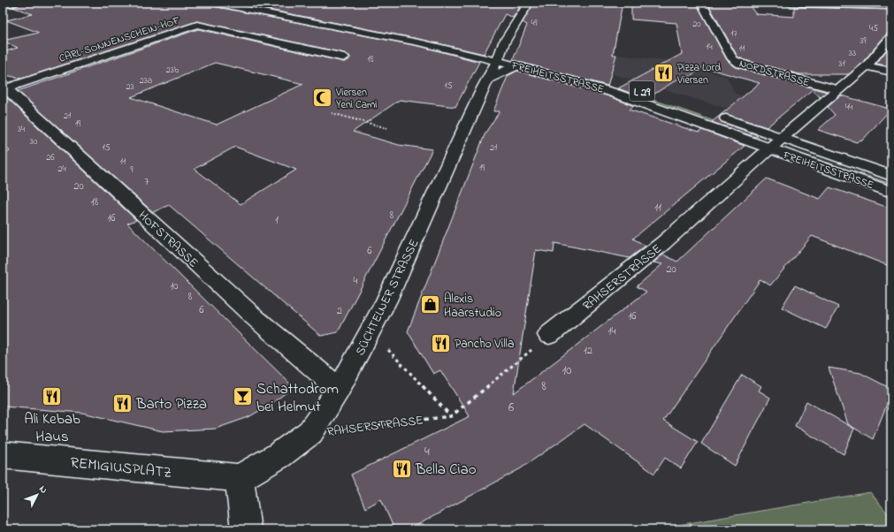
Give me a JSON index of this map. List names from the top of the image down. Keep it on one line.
{"streets":{"street":["CARL-SONNENSCHEIN-HOF","NORDSTRASSE","FREIHEITSSTRASSE","L 29","HOFSTRASSE","RAHSERSTRASSE","SÜCHTELNER STRASSE","REMIGIUSPLATZ"]},"crossings":[["CARL-SONNENSCHEIN-HOF","HOFSTRASSE"],["NORDSTRASSE","RAHSERSTRASSE"],["FREIHEITSSTRASSE","RAHSERSTRASSE"],["FREIHEITSSTRASSE","SÜCHTELNER STRASSE"],["HOFSTRASSE","SÜCHTELNER STRASSE"],["RAHSERSTRASSE","SÜCHTELNER STRASSE"],["SÜCHTELNER STRASSE","REMIGIUSPLATZ"]],"places":{"restaurant":["Pizza Lord Viersen","Pancho Villa","Ali Kebab Haus","Barto Pizza","Bella Ciao"],"mosque":["Viersen Yeni Cami"],"shop":["Alexis Haarstudio"],"bar":["Schattodrom bei Helmut"]},"house_numbers":["49","20","45","17","39","14","11","33","18","31","23b","23a","15","23","44","21","19","34","30","15","21","26","11","19","24","9","7","20","18","11","8","16","1","6","20","4","10","8","6","2","16","14","12","10","8","6","4"],"north":"top right"}
